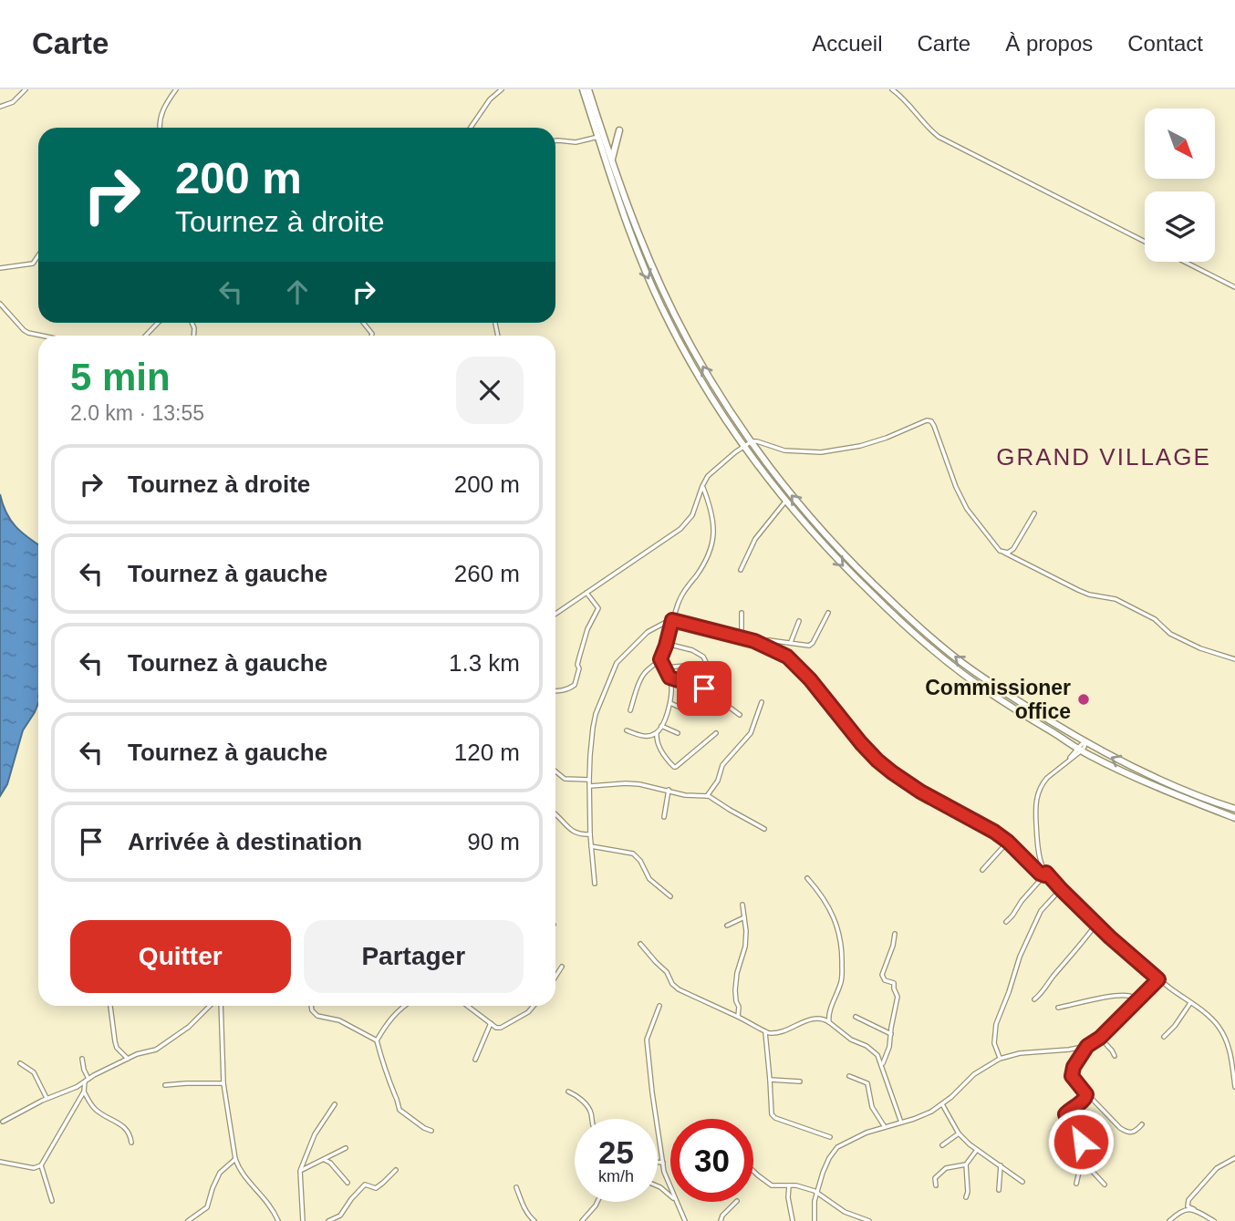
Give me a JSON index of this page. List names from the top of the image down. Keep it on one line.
{"districts":["GRAND VILLAGE"],"places":["Commissioner office"],"north":"bottom right","page":{"header":"Carte","nav":["Accueil","Carte","À propos","Contact"],"turn":["200 m","Tournez à droite"],"heading":["5 min","2.0 km · 13:55"],"list":[{"name":"Tournez à droite","value":"200 m"},{"name":"Tournez à gauche","value":"260 m"},{"name":"Tournez à gauche","value":"1.3 km"},{"name":"Tournez à gauche","value":"120 m"},{"name":"Arrivée à destination","value":"90 m"}],"buttons":["Quitter","Partager"],"speed":"25 km/h","limit":"30"}}
